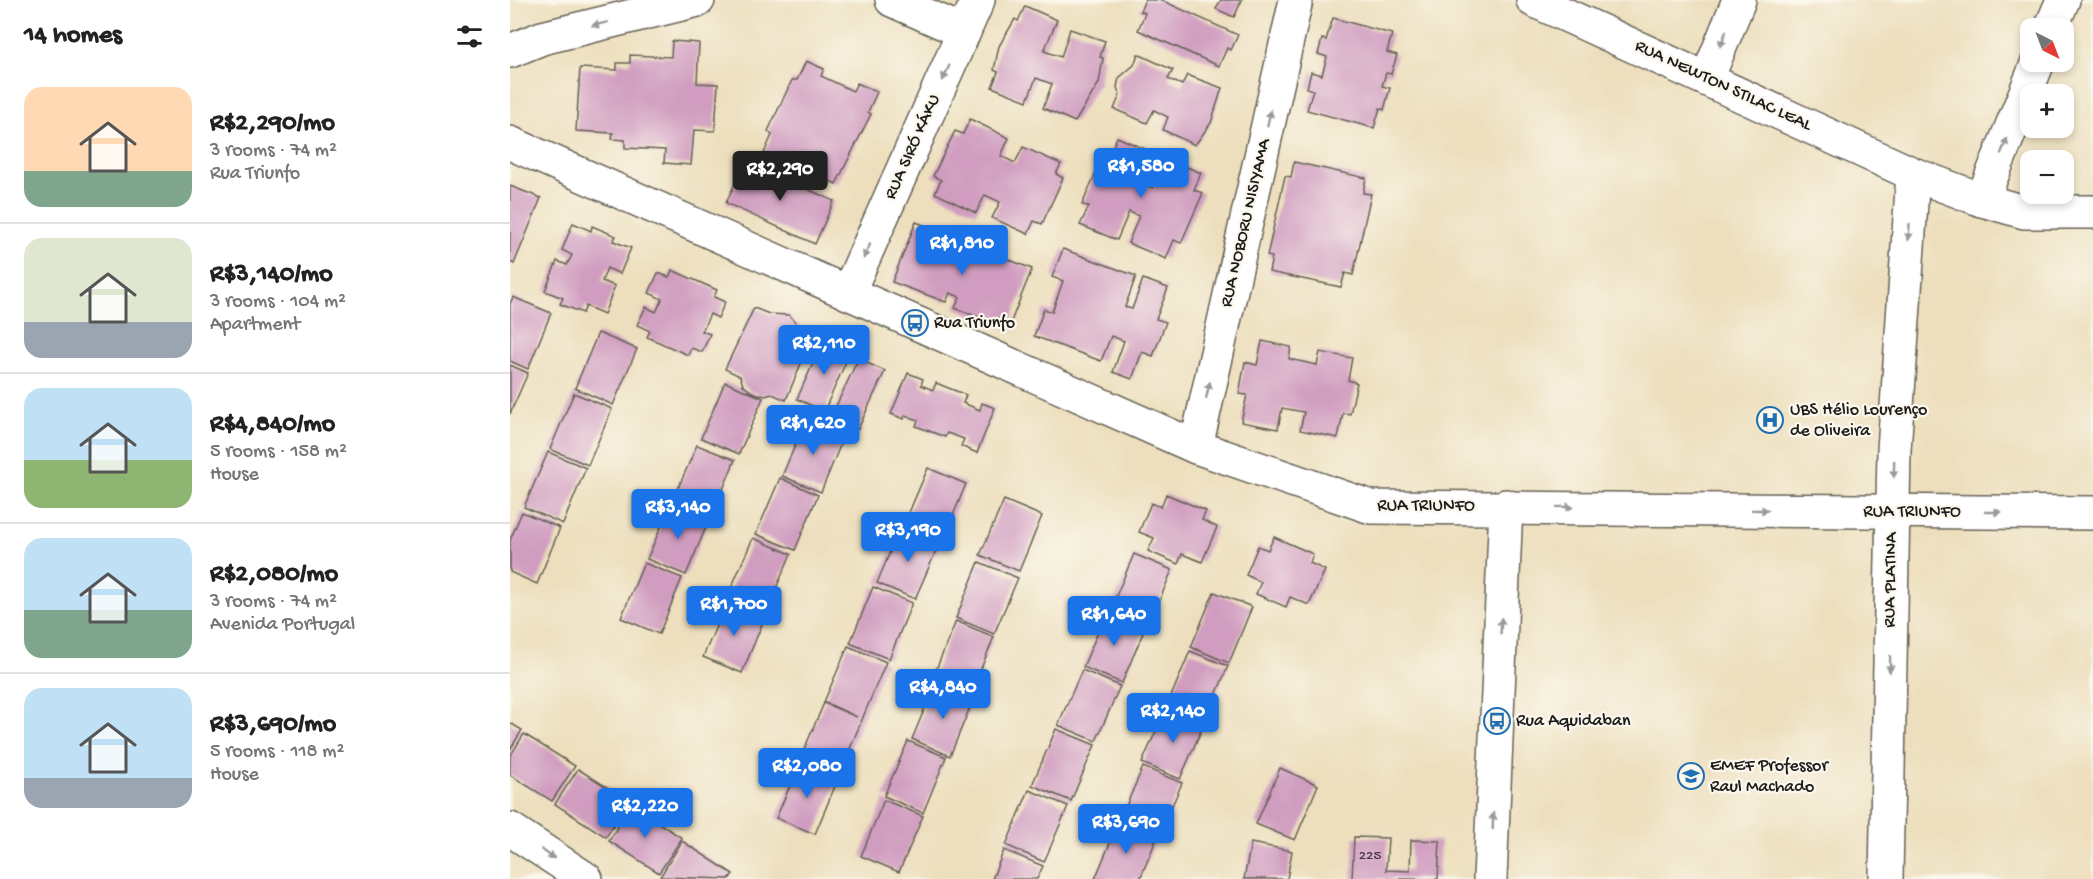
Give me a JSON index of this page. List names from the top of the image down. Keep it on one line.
{"streets":{"street":["RUA NEWTON STILAC LEAL","RUA SIRÓ KÁKU","RUA NOBORU NISIYAMA","RUA TRIUNFO","RUA PLATINA"]},"crossings":[["RUA NEWTON STILAC LEAL","RUA PLATINA"],["RUA SIRÓ KÁKU","RUA TRIUNFO"],["RUA NOBORU NISIYAMA","RUA TRIUNFO"],["RUA TRIUNFO","RUA PLATINA"]],"one_way":["RUA SIRÓ KÁKU","RUA NOBORU NISIYAMA","RUA TRIUNFO","RUA PLATINA"],"places":{"bus stop":["Rua Triunfo","Rua Aquidaban"],"hospital":["UBS Hélio Lourenço de Oliveira"],"school or university":["EMEF Professor Raul Machado"]},"house_numbers":["225"],"north":"bottom right","page":{"heading":"14 homes","map_buttons":["+","−"],"list":[{"name":"R$2,290/mo","note":"3 rooms · 74 m² · Rua Triunfo"},{"name":"R$3,140/mo","note":"3 rooms · 104 m² · Apartment"},{"name":"R$4,840/mo","note":"5 rooms · 158 m² · House"},{"name":"R$2,080/mo","note":"3 rooms · 74 m² · Avenida Portugal"},{"name":"R$3,690/mo","note":"5 rooms · 118 m² · House"}],"price":["R$1,580","R$2,290","R$1,810","R$2,110","R$1,620","R$3,140","R$3,190","R$1,700","R$1,640","R$4,840","R$2,140","R$2,080","R$2,220","R$3,690"]}}
